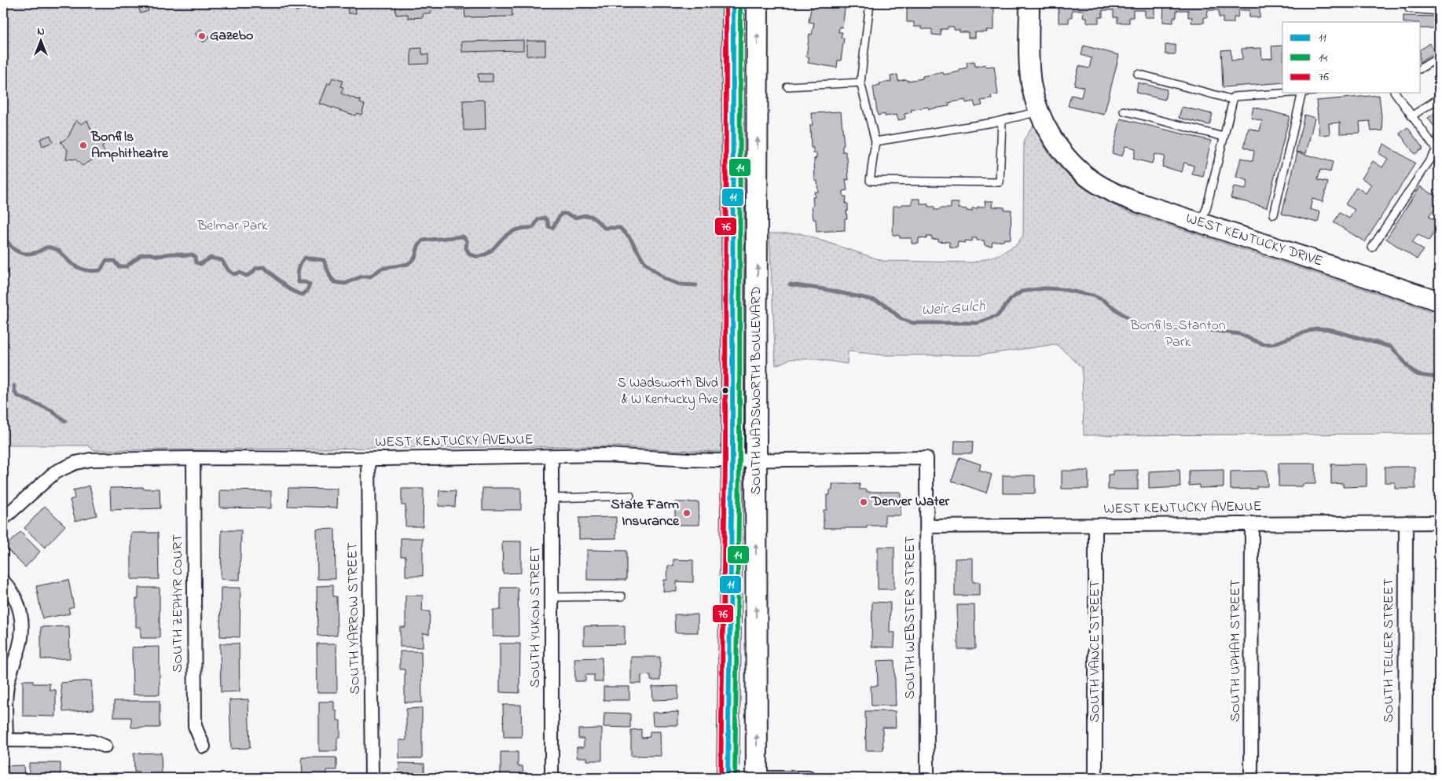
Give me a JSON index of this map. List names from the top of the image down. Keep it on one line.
{"streets":{"main road":["SOUTH WADSWORTH BOULEVARD"],"street":["WEST KENTUCKY DRIVE","WEST KENTUCKY AVENUE","SOUTH ZEPHYR COURT","SOUTH YUKON STREET","SOUTH WEBSTER STREET","SOUTH YARROW STREET","SOUTH UPHAM STREET","SOUTH TELLER STREET","SOUTH VANCE STREET"]},"crossings":[["SOUTH WADSWORTH BOULEVARD","WEST KENTUCKY AVENUE"],["WEST KENTUCKY AVENUE","SOUTH ZEPHYR COURT"],["WEST KENTUCKY AVENUE","SOUTH YUKON STREET"],["WEST KENTUCKY AVENUE","SOUTH WEBSTER STREET"],["WEST KENTUCKY AVENUE","SOUTH YARROW STREET"],["WEST KENTUCKY AVENUE","SOUTH UPHAM STREET"],["WEST KENTUCKY AVENUE","SOUTH TELLER STREET"],["WEST KENTUCKY AVENUE","SOUTH VANCE STREET"]],"water":["Weir Gulch"],"parks":["Belmar Park","Bonfils-Stanton Park"],"places":["Gazebo","Bonfils Amphitheatre","S Wadsworth Blvd & W Kentucky Ave","Denver Water","State Farm Insurance"],"lines":["transit line 11","transit line 14","transit line 76"],"legend":["11","14","76"],"north":"top"}
